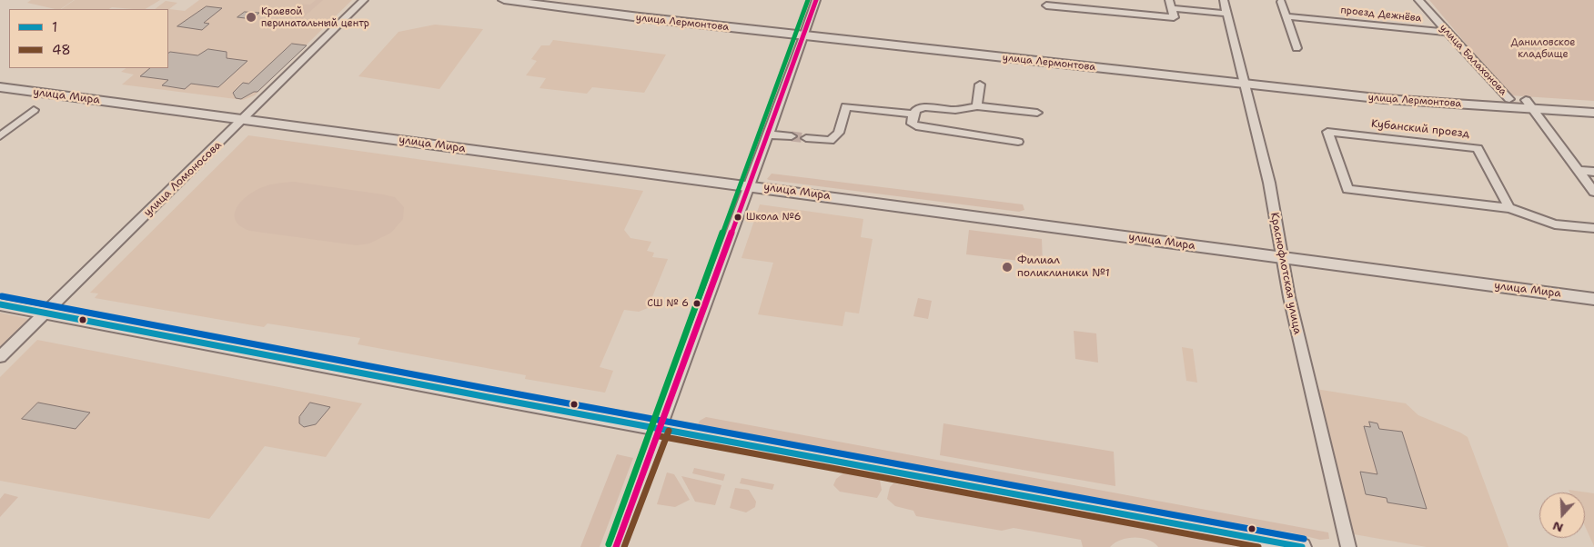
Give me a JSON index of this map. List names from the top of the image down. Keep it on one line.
{"streets":{"main road":["улица Лермонтова","улица Мира"],"street":["проезд Дежнёва","улица Балахонова","Кубанский проезд","улица Ломоносова","Краснофлотская улица"]},"crossings":[["проезд Дежнёва","улица Балахонова"],["улица Лермонтова","улица Балахонова"],["улица Лермонтова","Краснофлотская улица"],["улица Мира","улица Ломоносова"],["улица Мира","Краснофлотская улица"]],"parks":["Даниловское кладбище"],"places":["Краевой перинатальный центр","Школа №6","Филиал поликлиники №1","СШ № 6"],"lines":["transit line 1","transit line 48"],"legend":["1","48"],"north":"bottom"}
